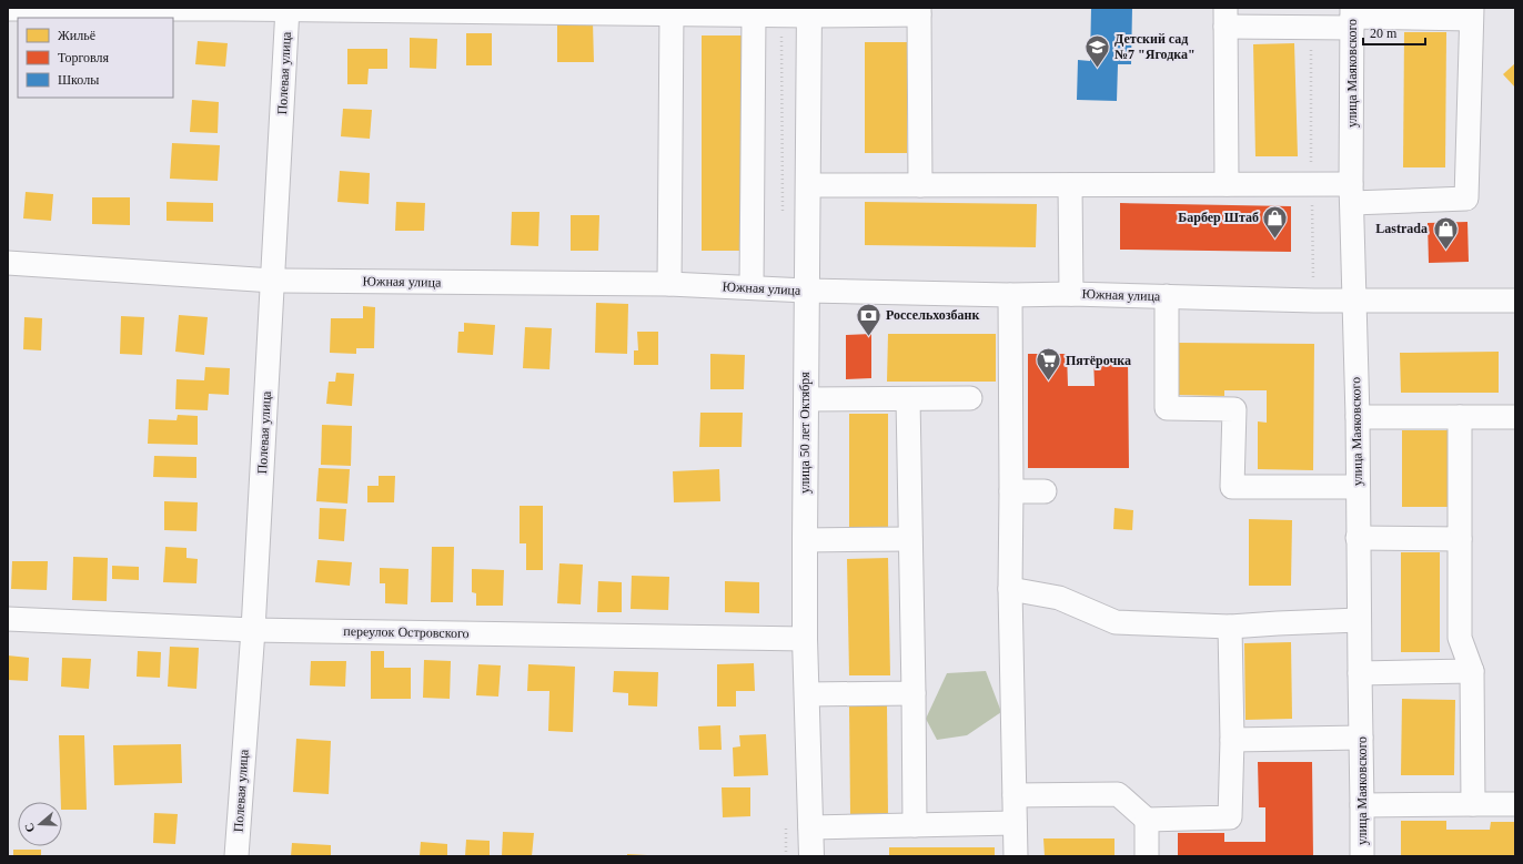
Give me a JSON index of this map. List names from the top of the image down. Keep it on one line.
{"streets":{"main road":["улица 50 лет Октября"],"street":["Полевая улица","улица Маяковского","Южная улица","переулок Островского"]},"crossings":[["Полевая улица","Южная улица"],["Полевая улица","переулок Островского"],["улица Маяковского","Южная улица"],["Южная улица","улица 50 лет Октября"],["улица 50 лет Октября","переулок Островского"]],"places":{"school or university":["Детский сад №7 \"Ягодка\""],"shop":["Барбер Штаб","Lastrada"],"bank":["Россельхозбанк"],"supermarket":["Пятёрочка"]},"legend":["Жильё","Торговля","Школы"],"scale_bar":"20 m","north":"left"}
